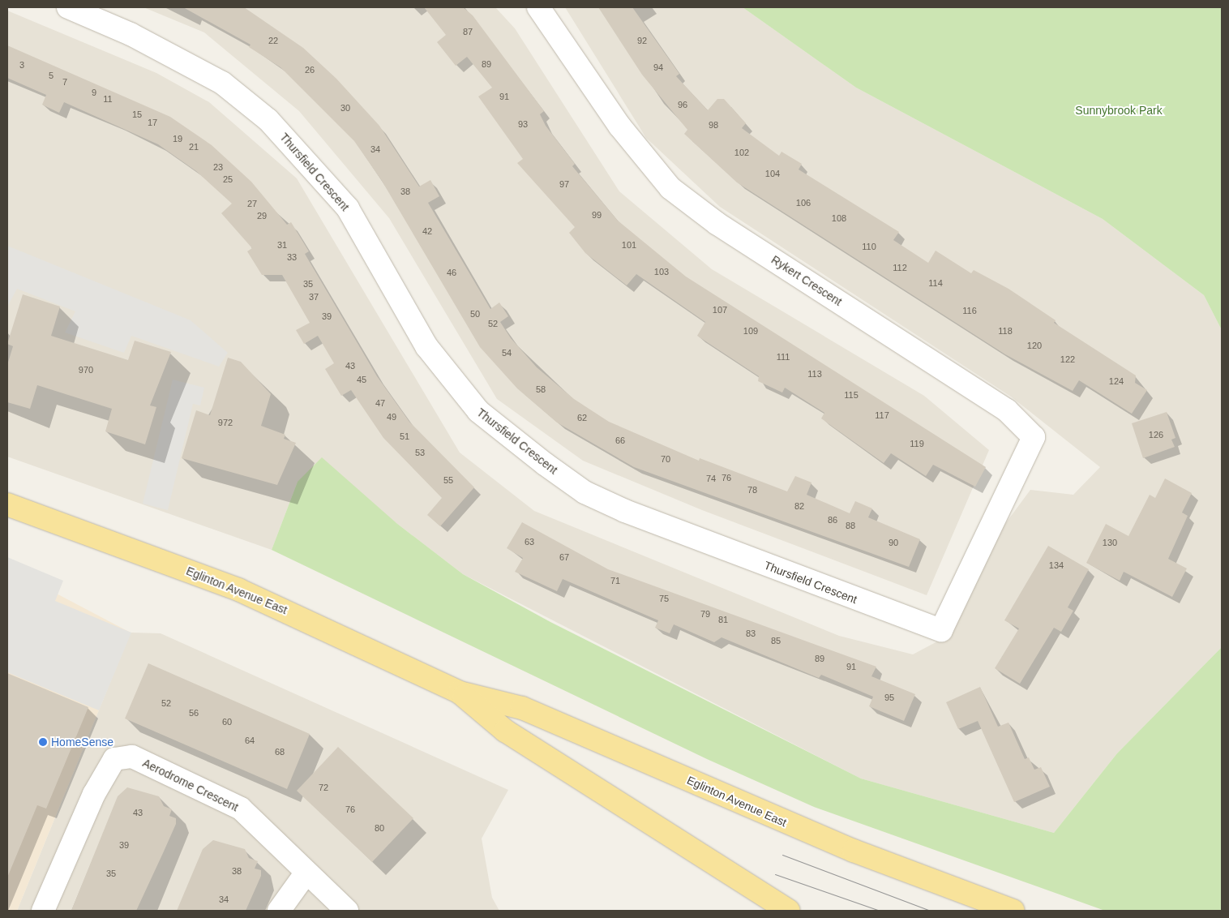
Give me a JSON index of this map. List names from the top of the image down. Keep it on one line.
{"streets":{"main road":["Eglinton Avenue East"],"street":["Thursfield Crescent","Rykert Crescent","Aerodrome Crescent"]},"crossings":[["Thursfield Crescent","Rykert Crescent"]],"parks":["Sunnybrook Park"],"places":["HomeSense"],"house_numbers":["87","22","92","89","3","94","26","5","7","9","91","11","96","30","15","17","93","98","19","21","34","102","23","104","25","97","38","106","27","99","29","108","42","31","101","110","33","112","103","46","114","35","37","107","116","50","39","52","109","118","120","54","111","122","43","970","113","45","124","58","115","47","117","49","62","972","126","51","66","119","53","70","76","74","55","78","82","86","88","63","90","130","67","134","71","75","79","81","83","85","89","91","95","52","56","60","64","68","72","76","43","80","39","38","35","34"]}
